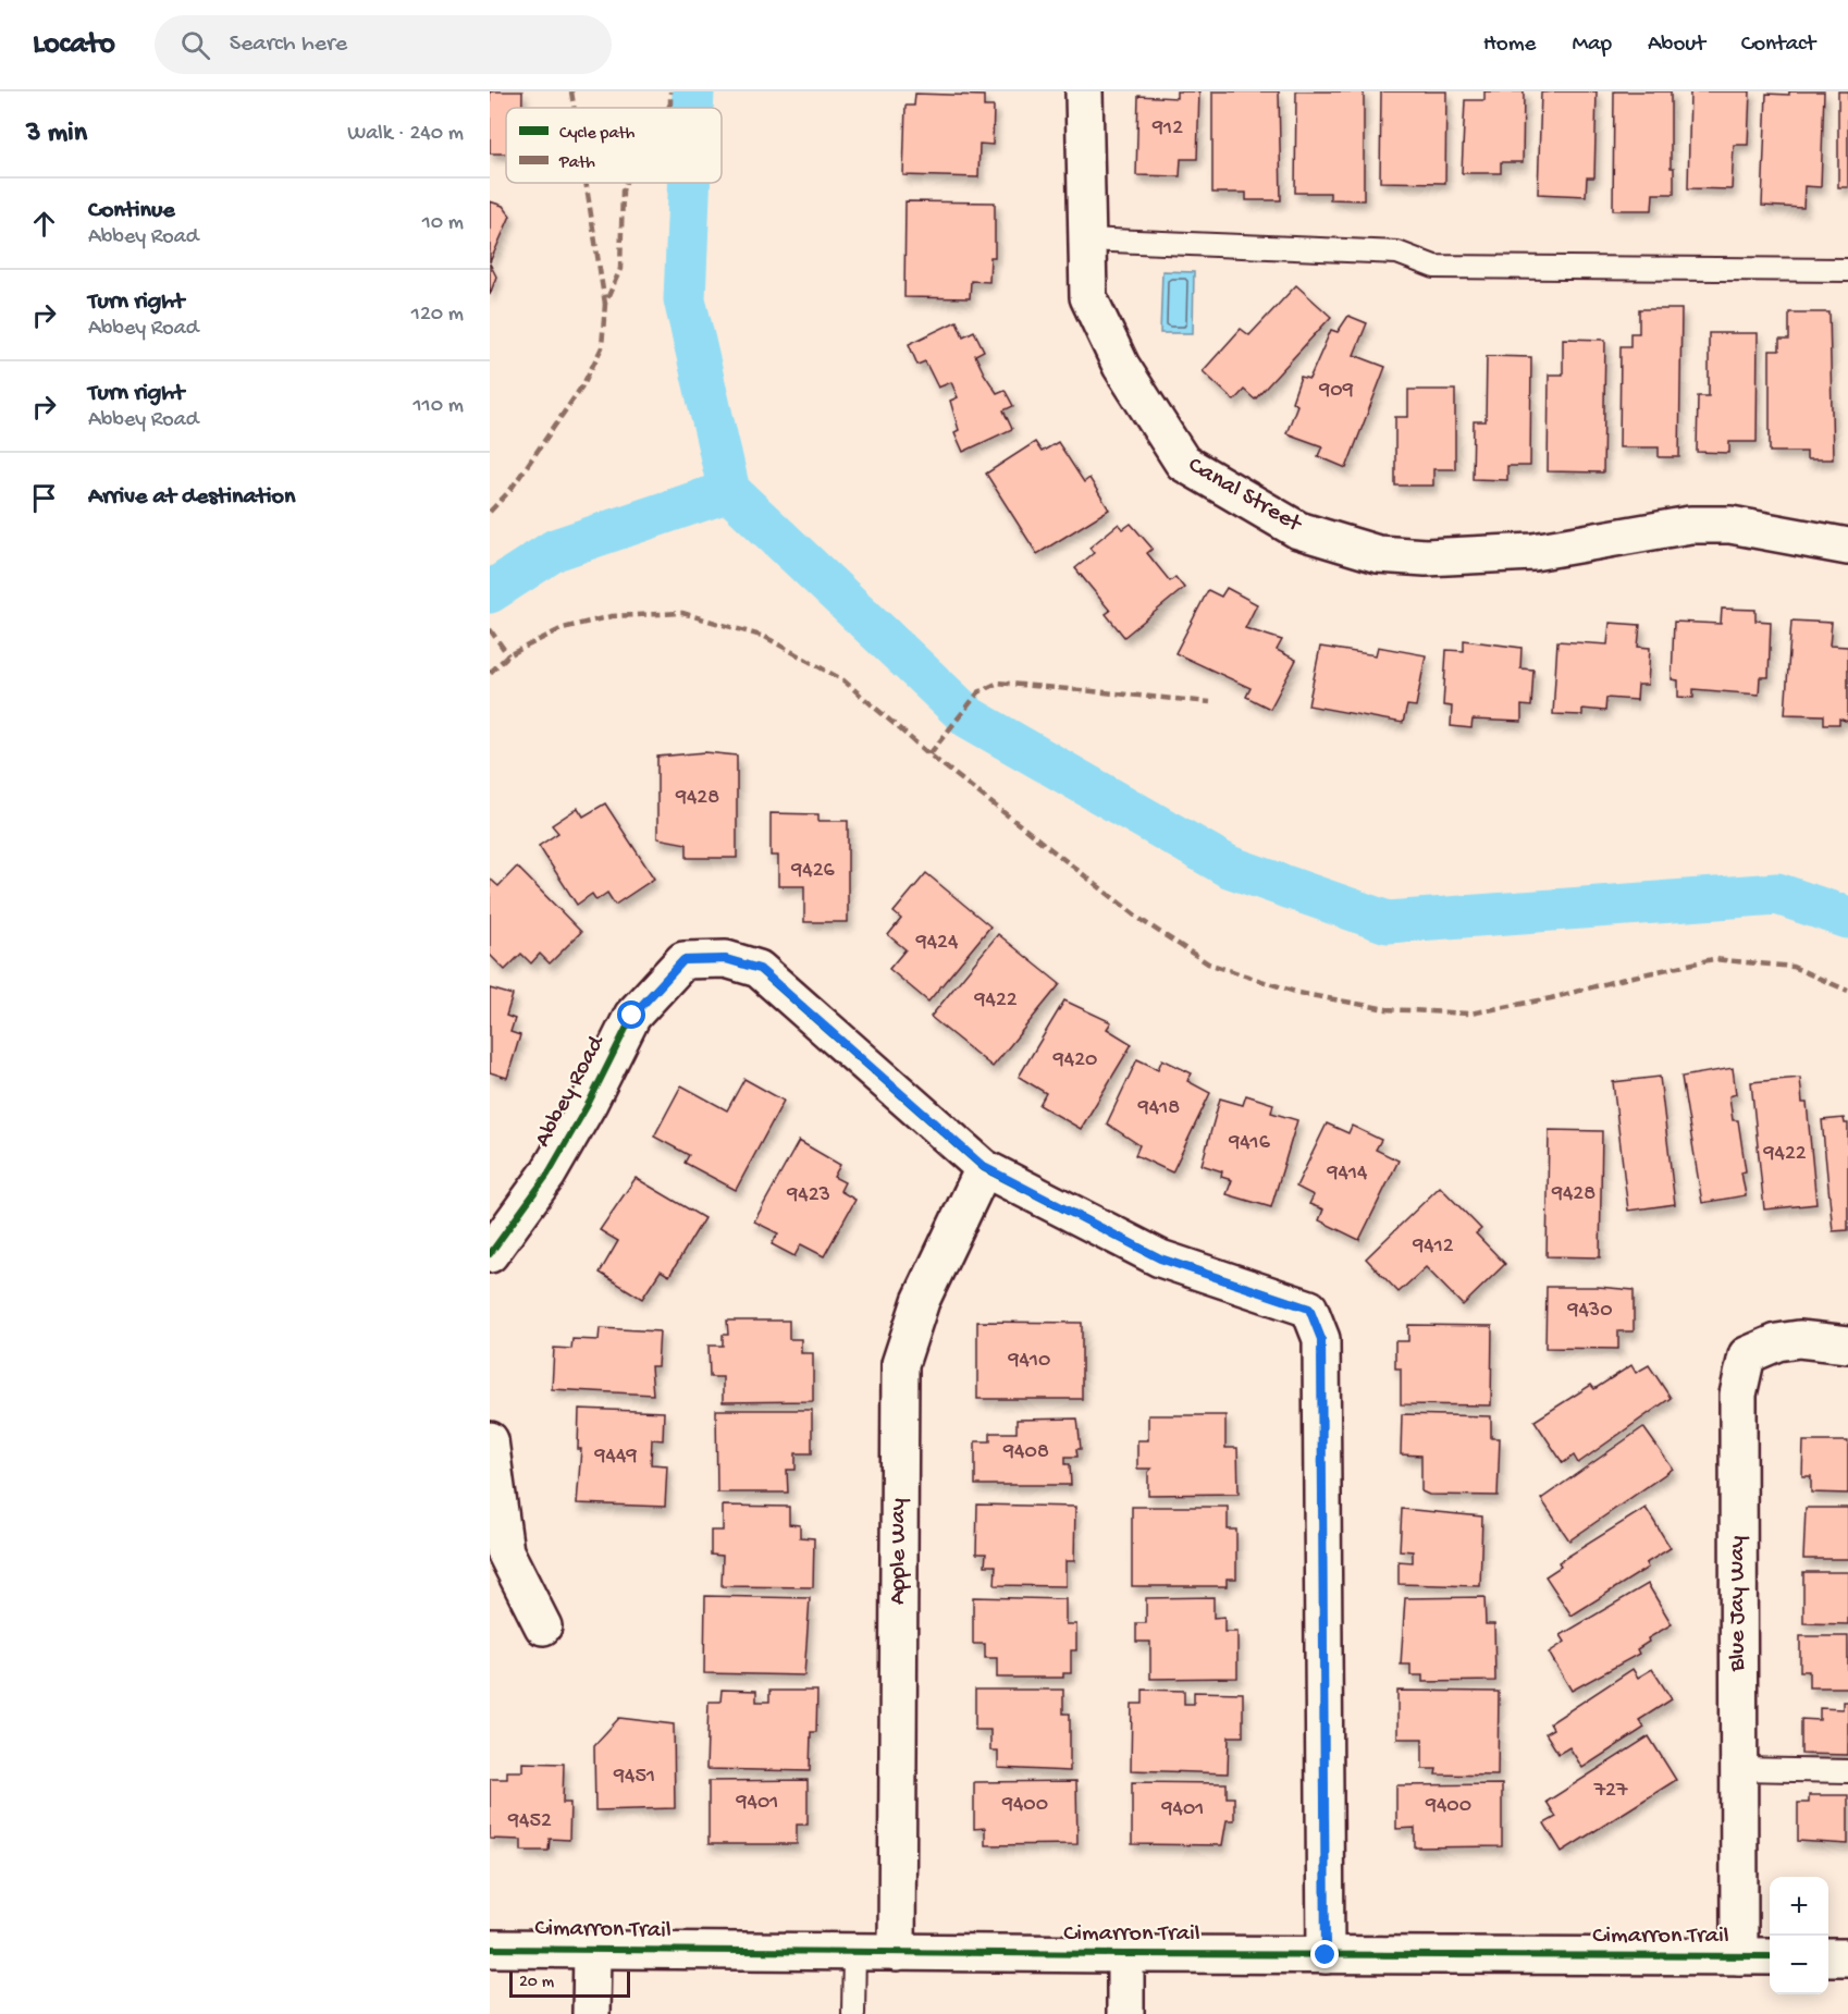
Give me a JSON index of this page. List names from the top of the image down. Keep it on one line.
{"streets":{"street":["Canal Street","Abbey Road","Apple Way","Blue Jay Way","Cimarron Trail"]},"crossings":[["Abbey Road","Apple Way"],["Abbey Road","Cimarron Trail"],["Apple Way","Cimarron Trail"],["Blue Jay Way","Cimarron Trail"]],"house_numbers":["912","909","9428","9426","9424","9422","9420","9418","9416","9422","9414","9428","9423","9412","9430","9410","9408","9449","9451","727","9401","9400","9400","9401","9452"],"legend":["Cycle path","Path"],"scale_bar":"20 m","page":{"header":"Locato","search":"Search here","nav":["Home","Map","About","Contact"],"heading":["3 min","Walk · 240 m"],"list":[["Continue","Abbey Road","10 m"],["Turn right","Abbey Road","120 m"],["Turn right","Abbey Road","110 m"],"Arrive at destination"],"map_buttons":["+","−"],"scale":"20 m"}}
